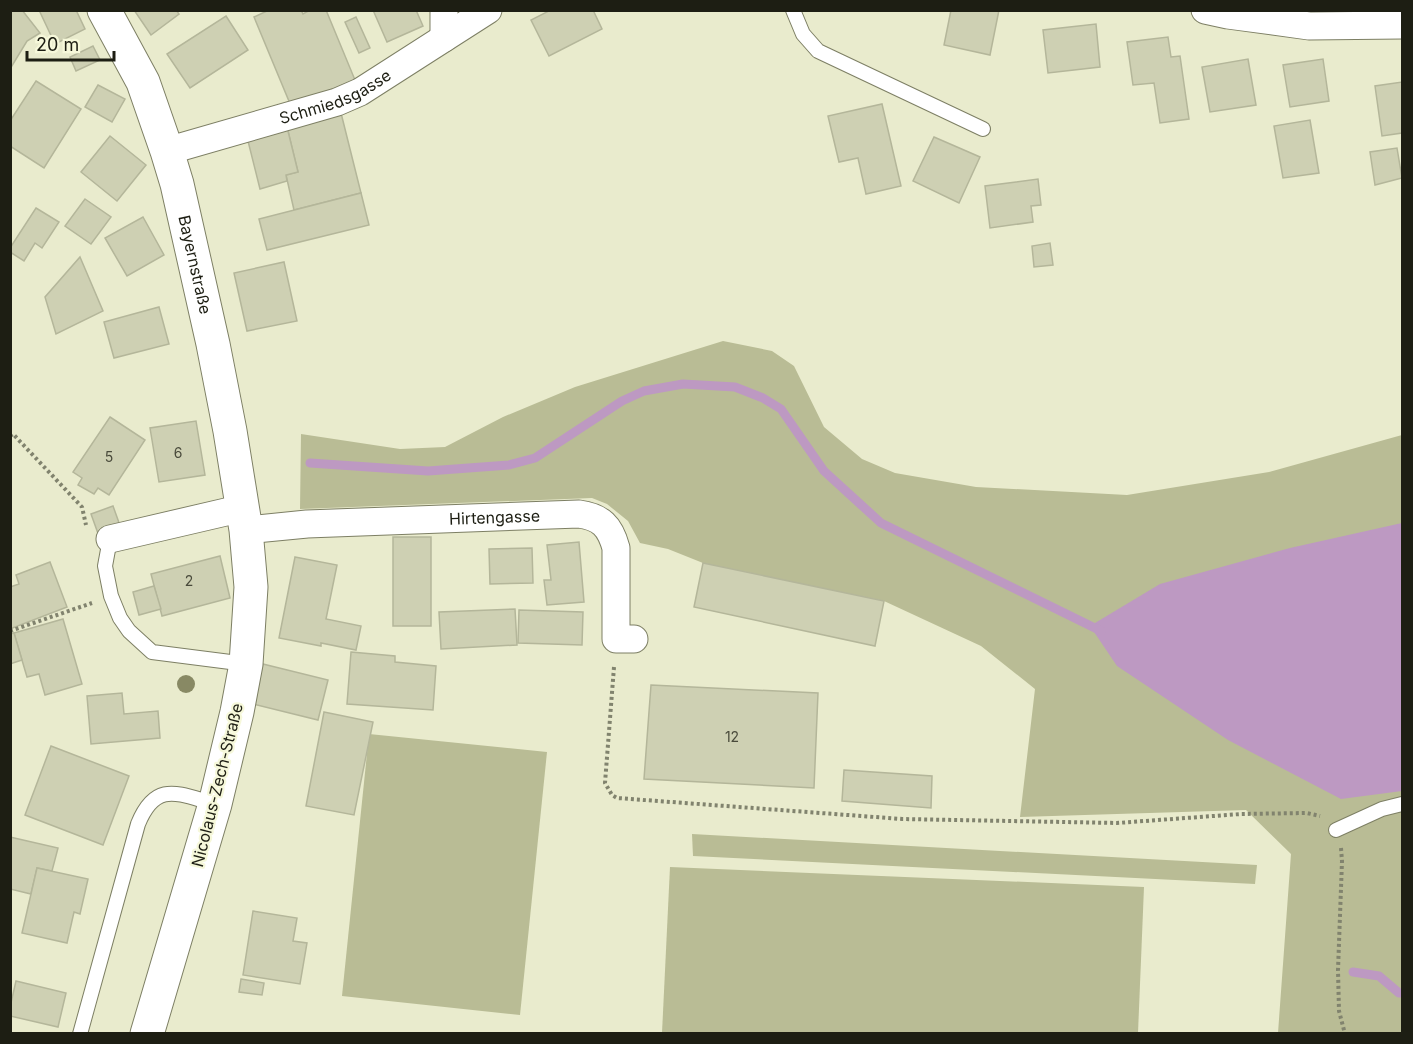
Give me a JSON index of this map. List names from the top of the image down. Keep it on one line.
{"streets":{"street":["Schmiedsgasse","Bayernstraße","Hirtengasse","Nicolaus-Zech-Straße"]},"crossings":[["Schmiedsgasse","Bayernstraße"],["Bayernstraße","Hirtengasse"],["Bayernstraße","Nicolaus-Zech-Straße"],["Hirtengasse","Nicolaus-Zech-Straße"]],"house_numbers":["6","5","2","12"],"scale_bar":"20 m"}
